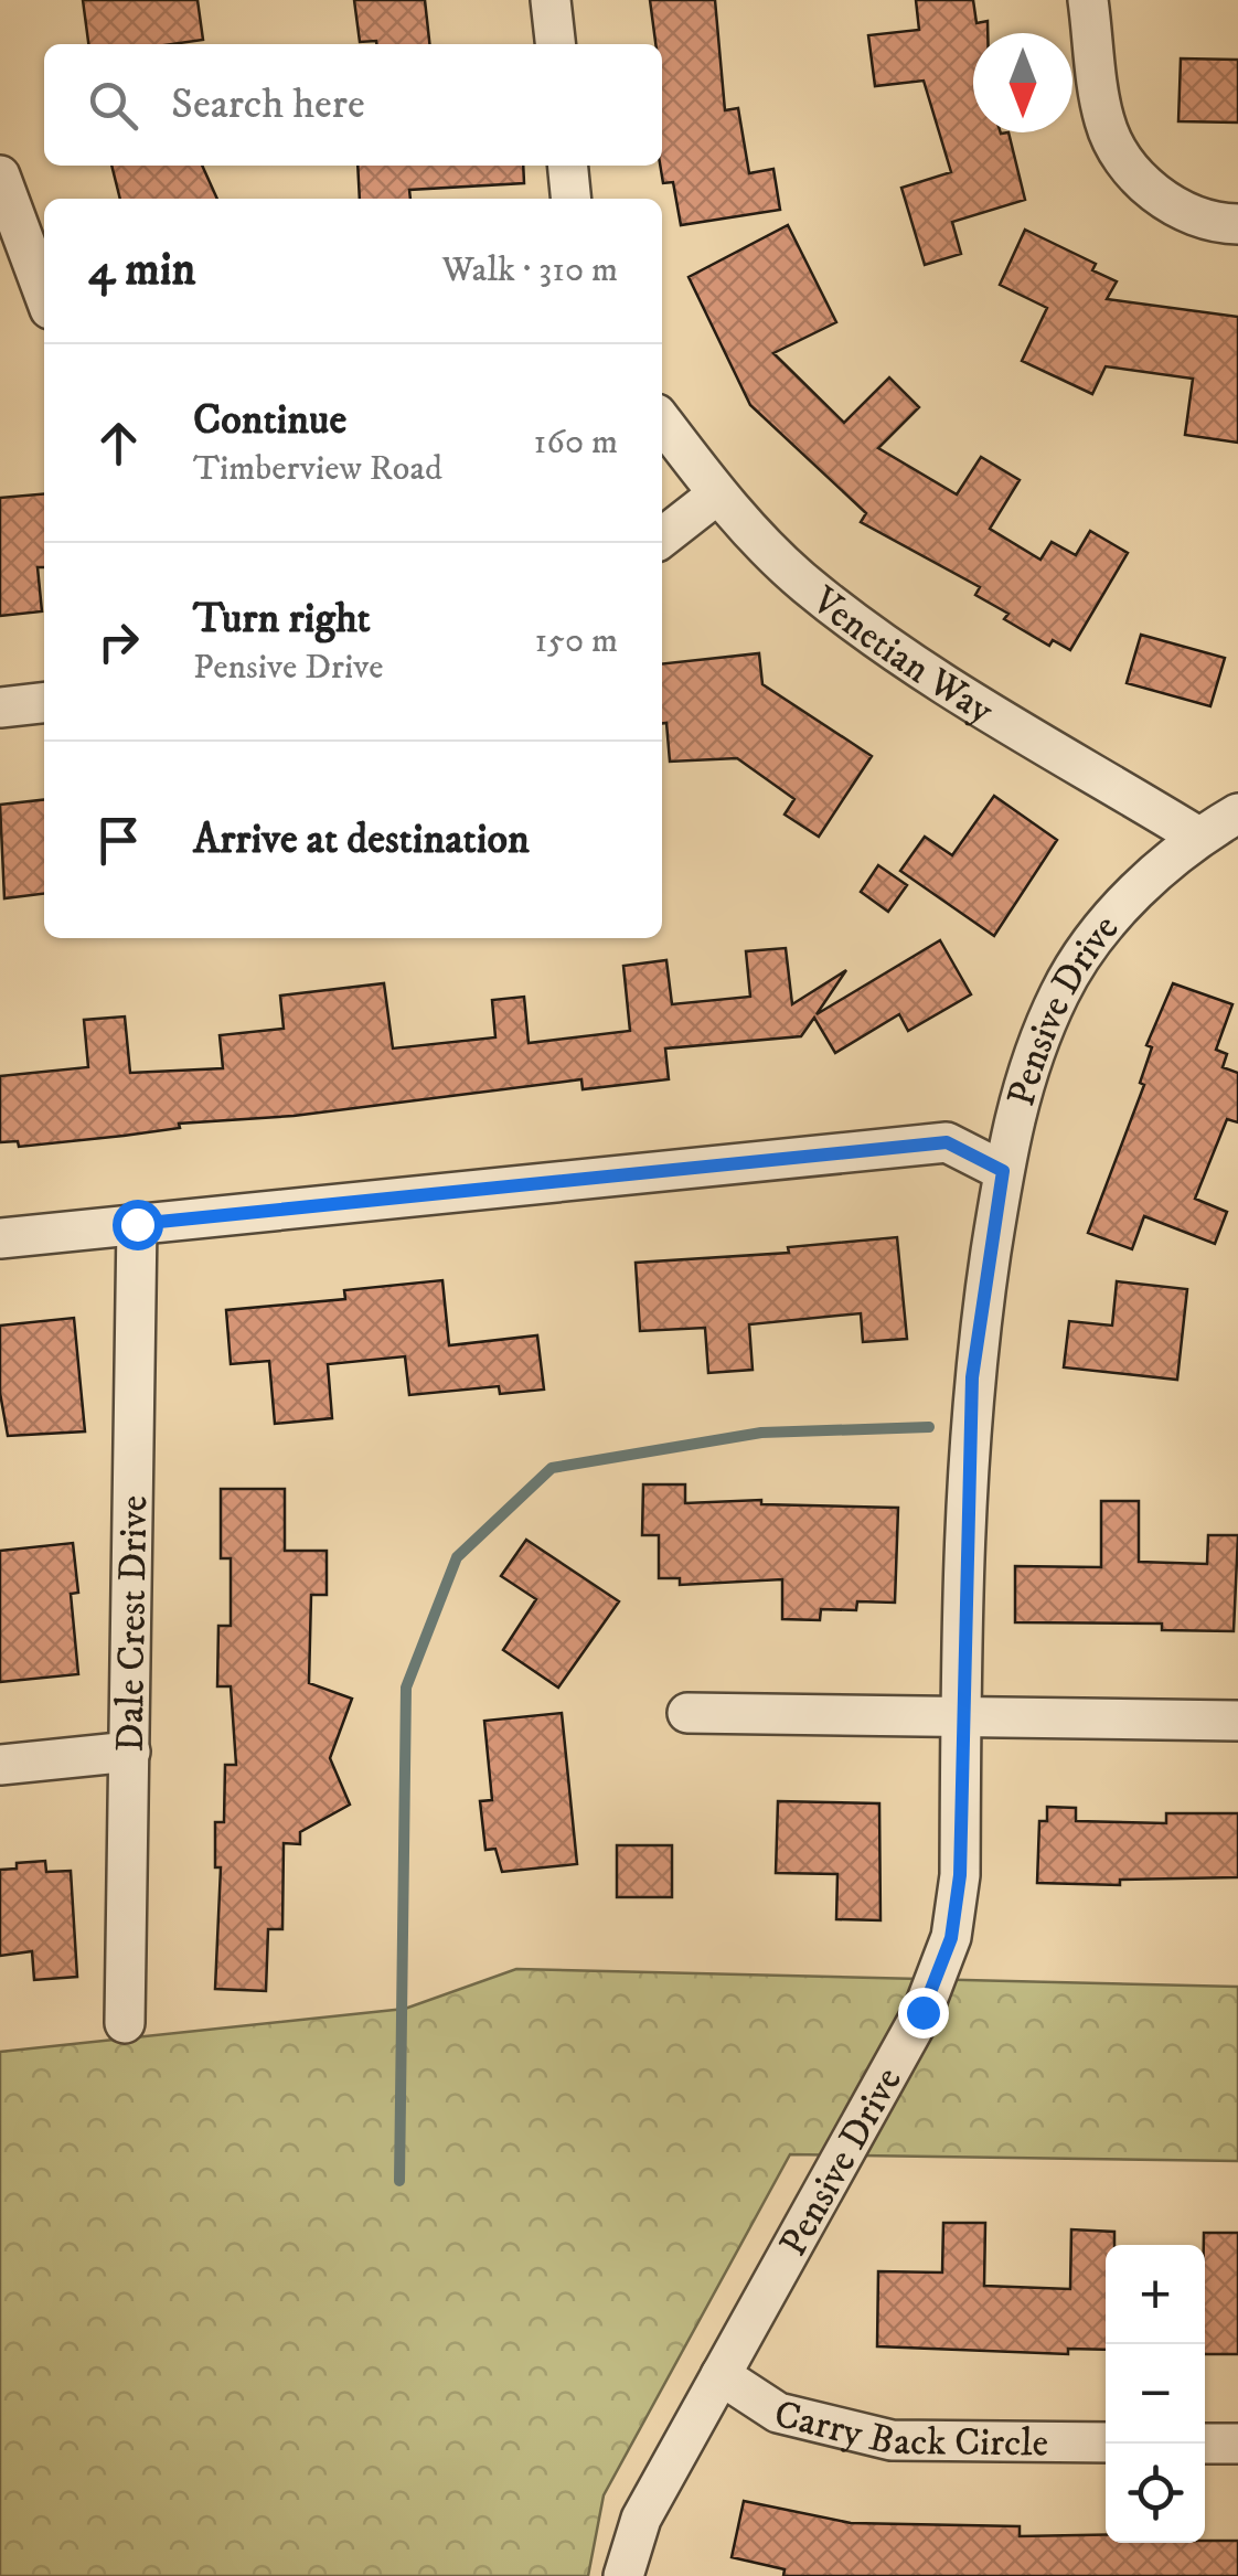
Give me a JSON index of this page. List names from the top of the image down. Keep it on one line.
{"streets":{"street":["Venetian Way","Pensive Drive","Dale Crest Drive","Carry Back Circle"]},"crossings":[["Venetian Way","Pensive Drive"],["Pensive Drive","Carry Back Circle"]],"north":"bottom","page":{"search":"Search here","heading":["4 min","Walk · 310 m"],"list":[["Continue","Timberview Road","160 m"],["Turn right","Pensive Drive","150 m"],"Arrive at destination"],"map_buttons":["+","−"]}}
